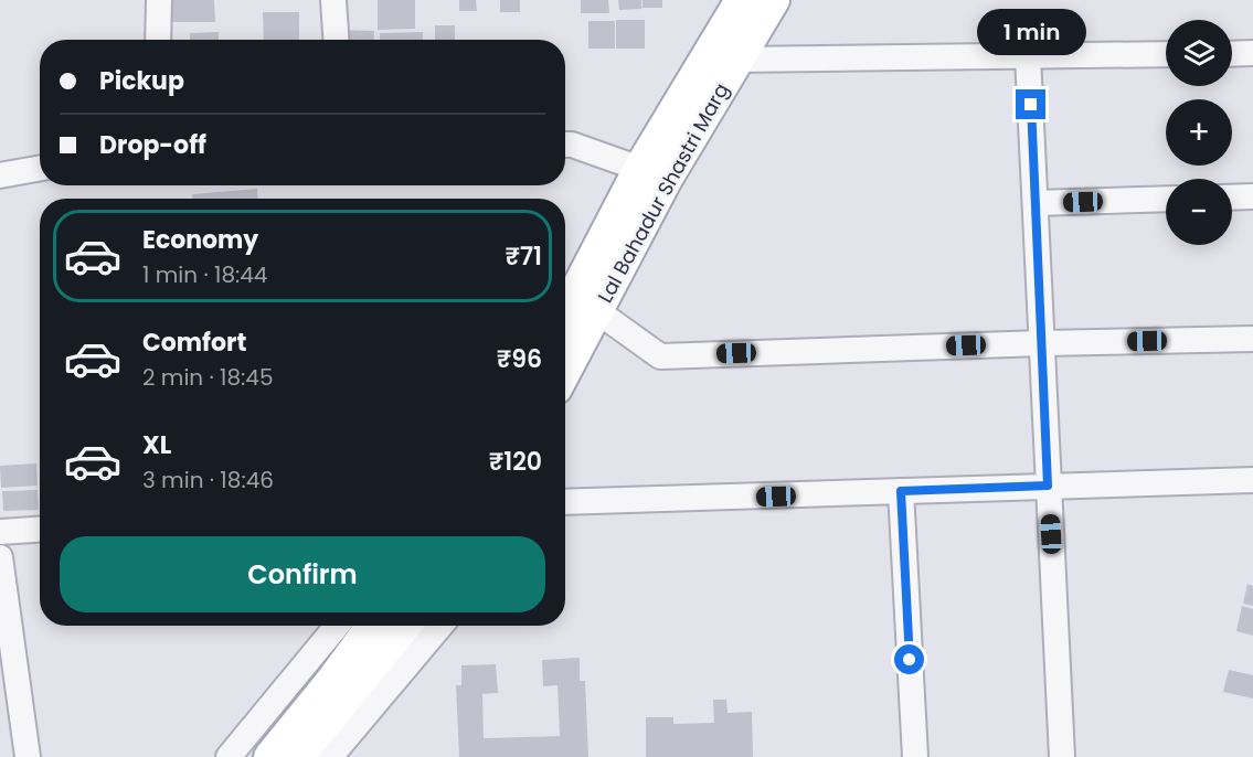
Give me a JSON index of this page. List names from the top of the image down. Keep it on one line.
{"streets":{"main road":["Lal Bahadur Shastri Marg"]},"page":{"bubble":"1 min","map_buttons":["+","−"],"banner":["Pickup","Drop-off"],"list":[{"name":"Economy","note":"1 min · 18:44","value":"₹71"},{"name":"Comfort","note":"2 min · 18:45","value":"₹96"},{"name":"XL","note":"3 min · 18:46","value":"₹120"}],"buttons":"Confirm"}}
